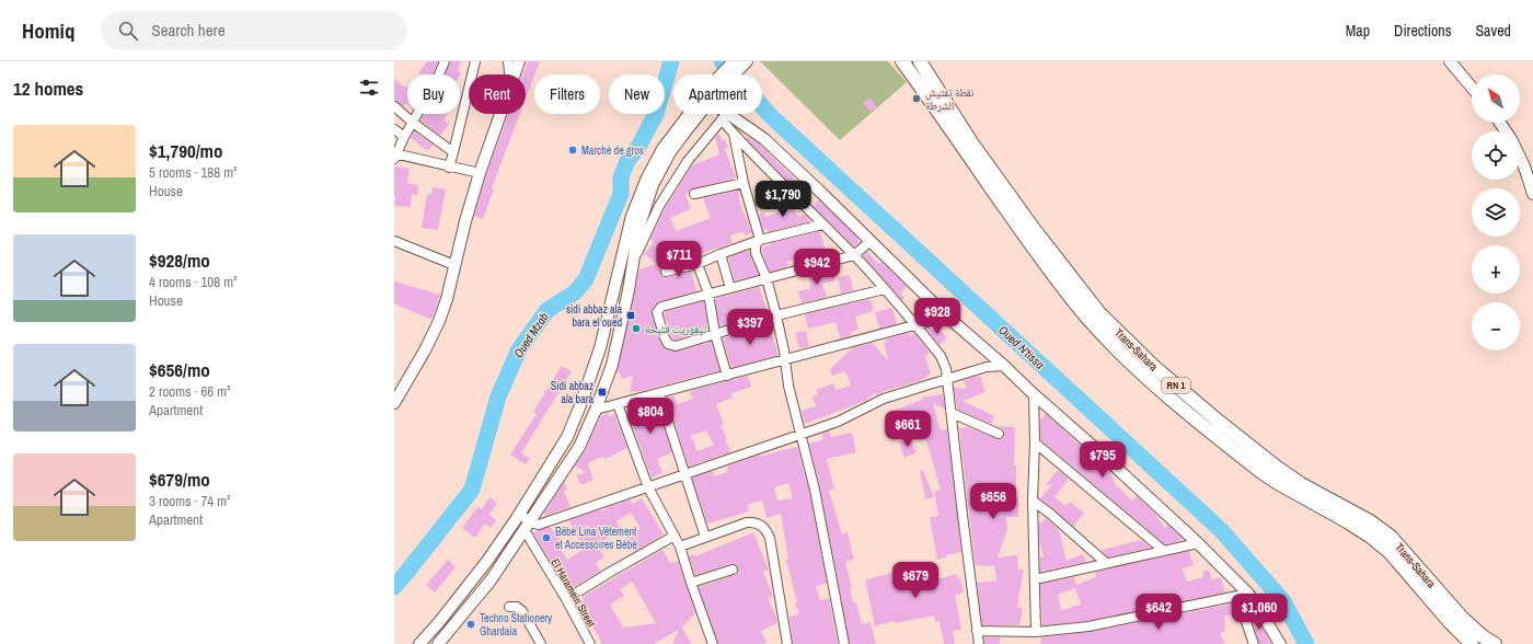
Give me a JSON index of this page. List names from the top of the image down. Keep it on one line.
{"streets":{"highway":["Trans-Sahara","RN 1"],"street":["El Haramein Street"]},"water":["Oued Mzab","Oued N'tissa"],"places":{"other":["نقطة تفتيش الشرطة","Marché de gros","تيغوريت فتيحة","Bébé Lina Vêtement et Accessoires Bébé","Techno Stationery Ghardaia"],"transit":["sidi abbaz ala bara el oued","Sidi abbaz ala bara"]},"north":"top left","page":{"header":"Homiq","search":"Search here","nav":["Map","Directions","Saved"],"heading":"12 homes","map_buttons":["+","−"],"chip":["Buy","Rent","Filters","New","Apartment"],"list":[{"name":"$1,790/mo","note":"5 rooms · 188 m² · House"},{"name":"$928/mo","note":"4 rooms · 108 m² · House"},{"name":"$656/mo","note":"2 rooms · 66 m² · Apartment"},{"name":"$679/mo","note":"3 rooms · 74 m² · Apartment"}],"price":["$1,790","$711","$942","$928","$397","$804","$661","$795","$656","$679","$642","$1,060"]}}
